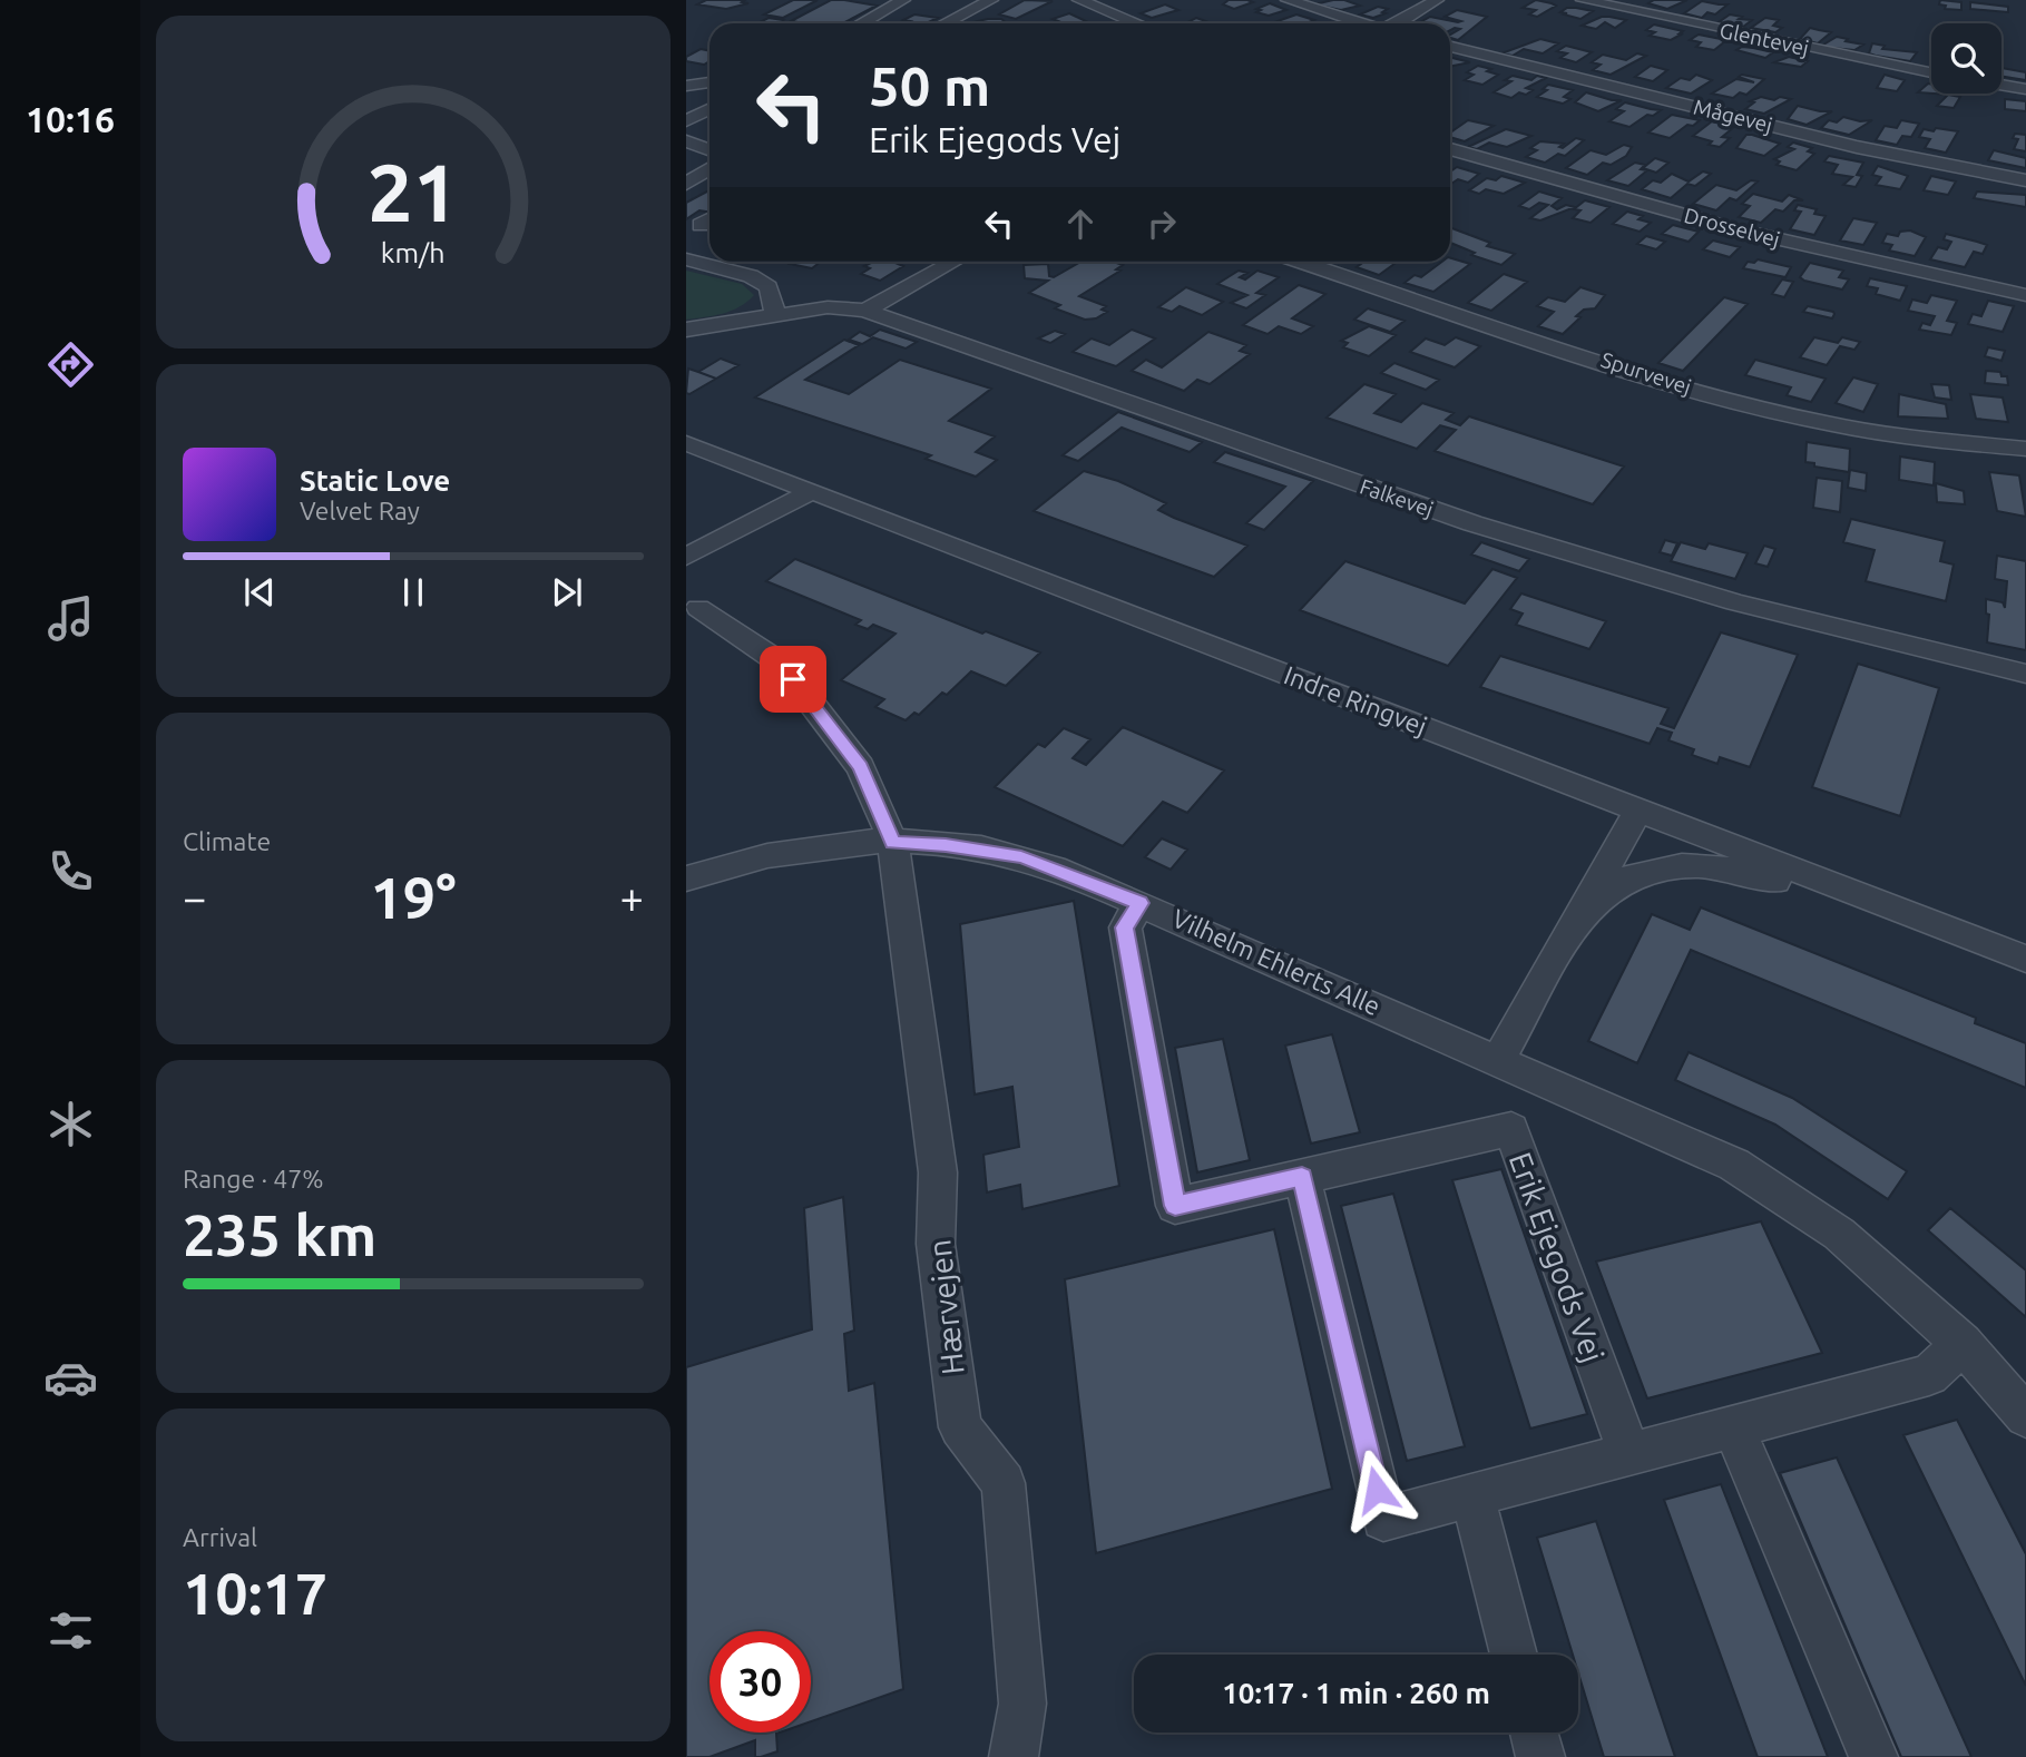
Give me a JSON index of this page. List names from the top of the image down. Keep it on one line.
{"streets":{"street":["Glentevej","Mågevej","Drosselvej","Spurvevej","Falkevej","Indre Ringvej","Vilhelm Ehlerts Alle","Erik Ejegods Vej","Hærvejen"]},"crossings":[["Vilhelm Ehlerts Alle","Erik Ejegods Vej"],["Vilhelm Ehlerts Alle","Hærvejen"]],"page":{"tabs":"10:16","turn":["50 m","Erik Ejegods Vej"],"song":["Static Love","Velvet Ray"],"tile":["Climate",["Range · 47%","235 km"],["Arrival","10:17"]],"heat":["−","19°","+"],"limit":"30","trip":"10:17 · 1 min · 260 m","gauge":["21","km/h"]}}
